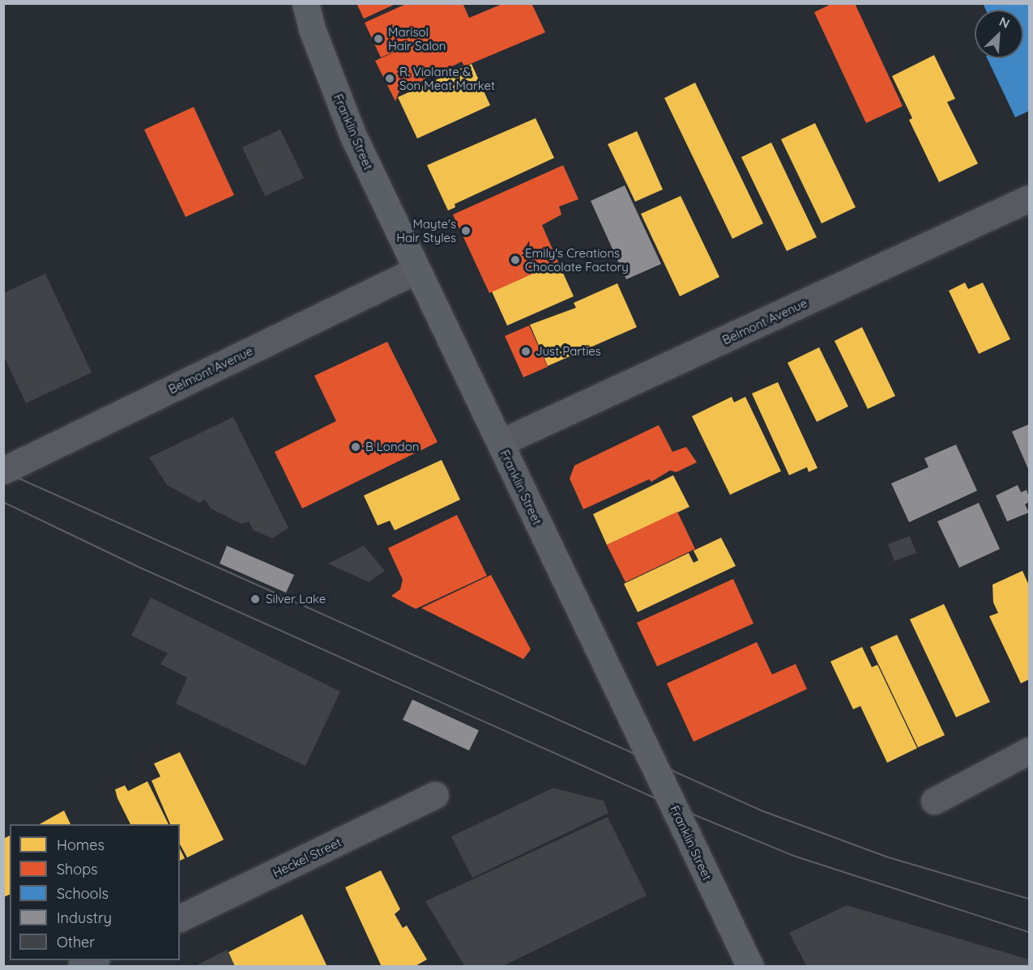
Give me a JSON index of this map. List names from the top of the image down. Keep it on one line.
{"streets":{"main road":["Franklin Street"],"street":["Belmont Avenue","Heckel Street"]},"crossings":[["Franklin Street","Belmont Avenue"]],"places":["Marisol Hair Salon","R. Violante & Son Meat Market","Mayte's Hair Styles","Emily's Creations Chocolate Factory","Just Parties","B London","Silver Lake"],"legend":["Homes","Shops","Schools","Industry","Other"],"north":"top right"}
